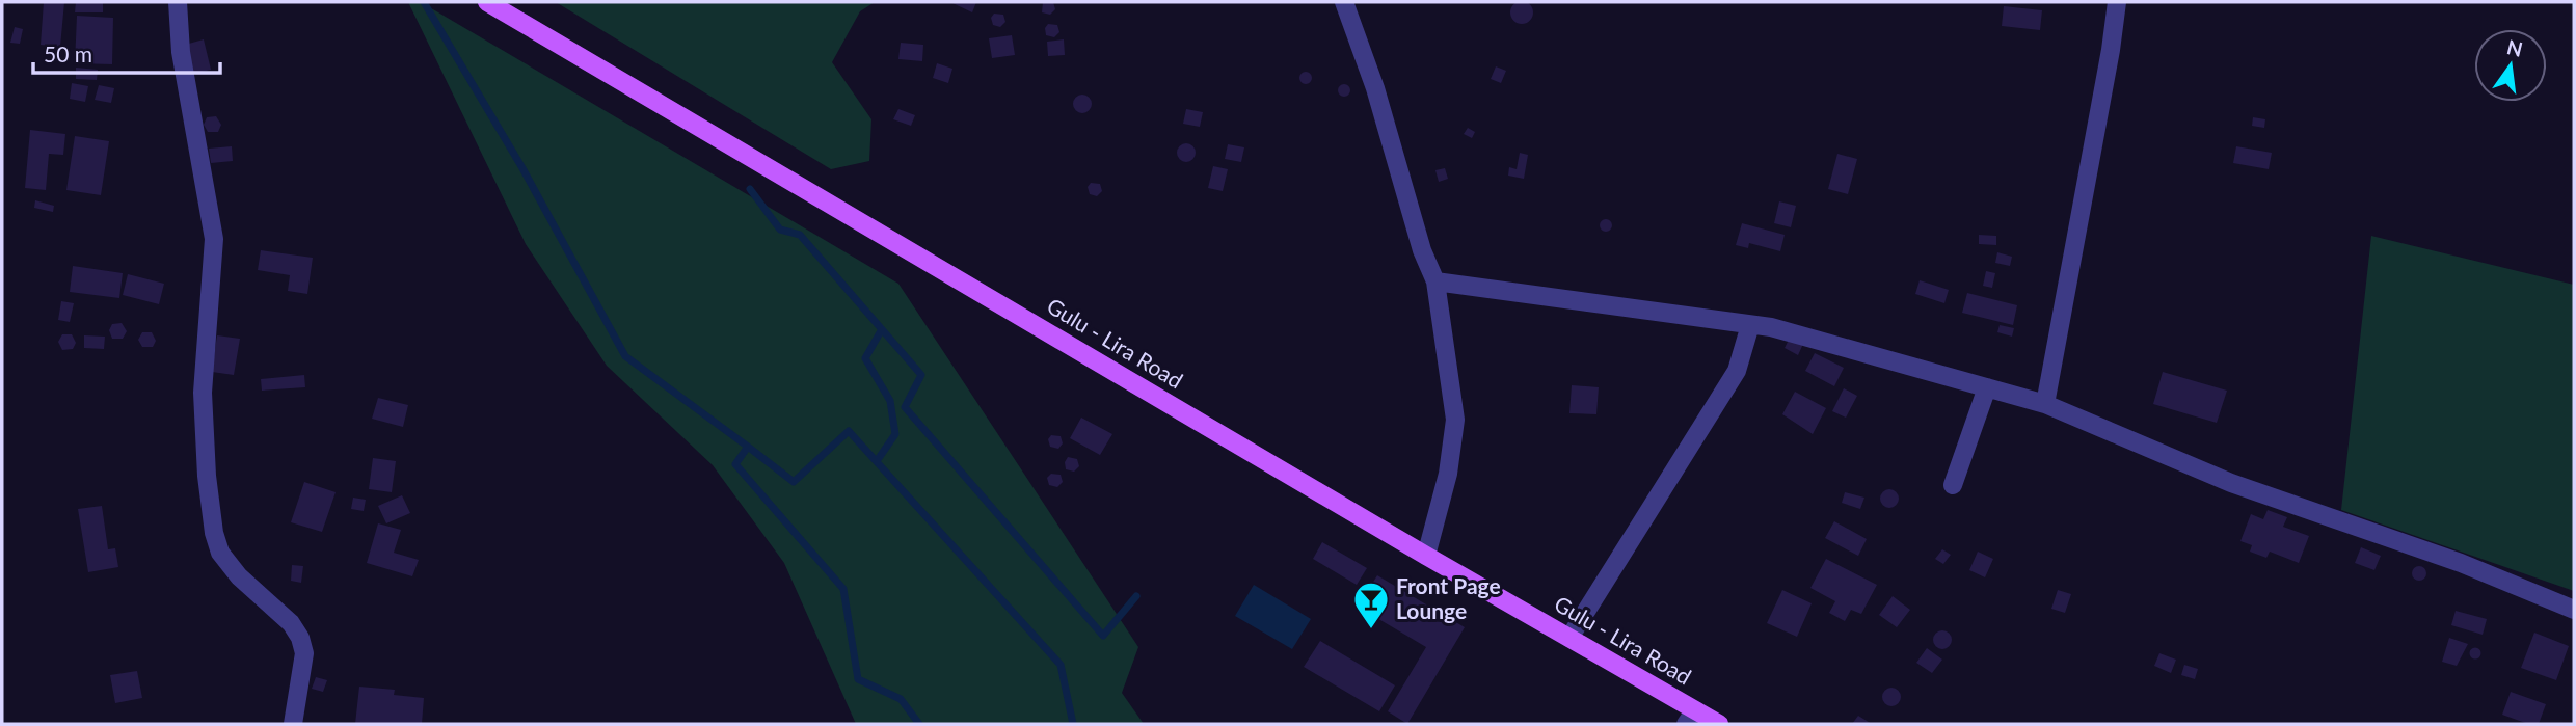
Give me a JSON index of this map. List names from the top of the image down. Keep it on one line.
{"streets":{"main road":["Gulu - Lira Road"]},"places":{"bar":["Front Page Lounge"]},"scale_bar":"50 m","north":"top"}
